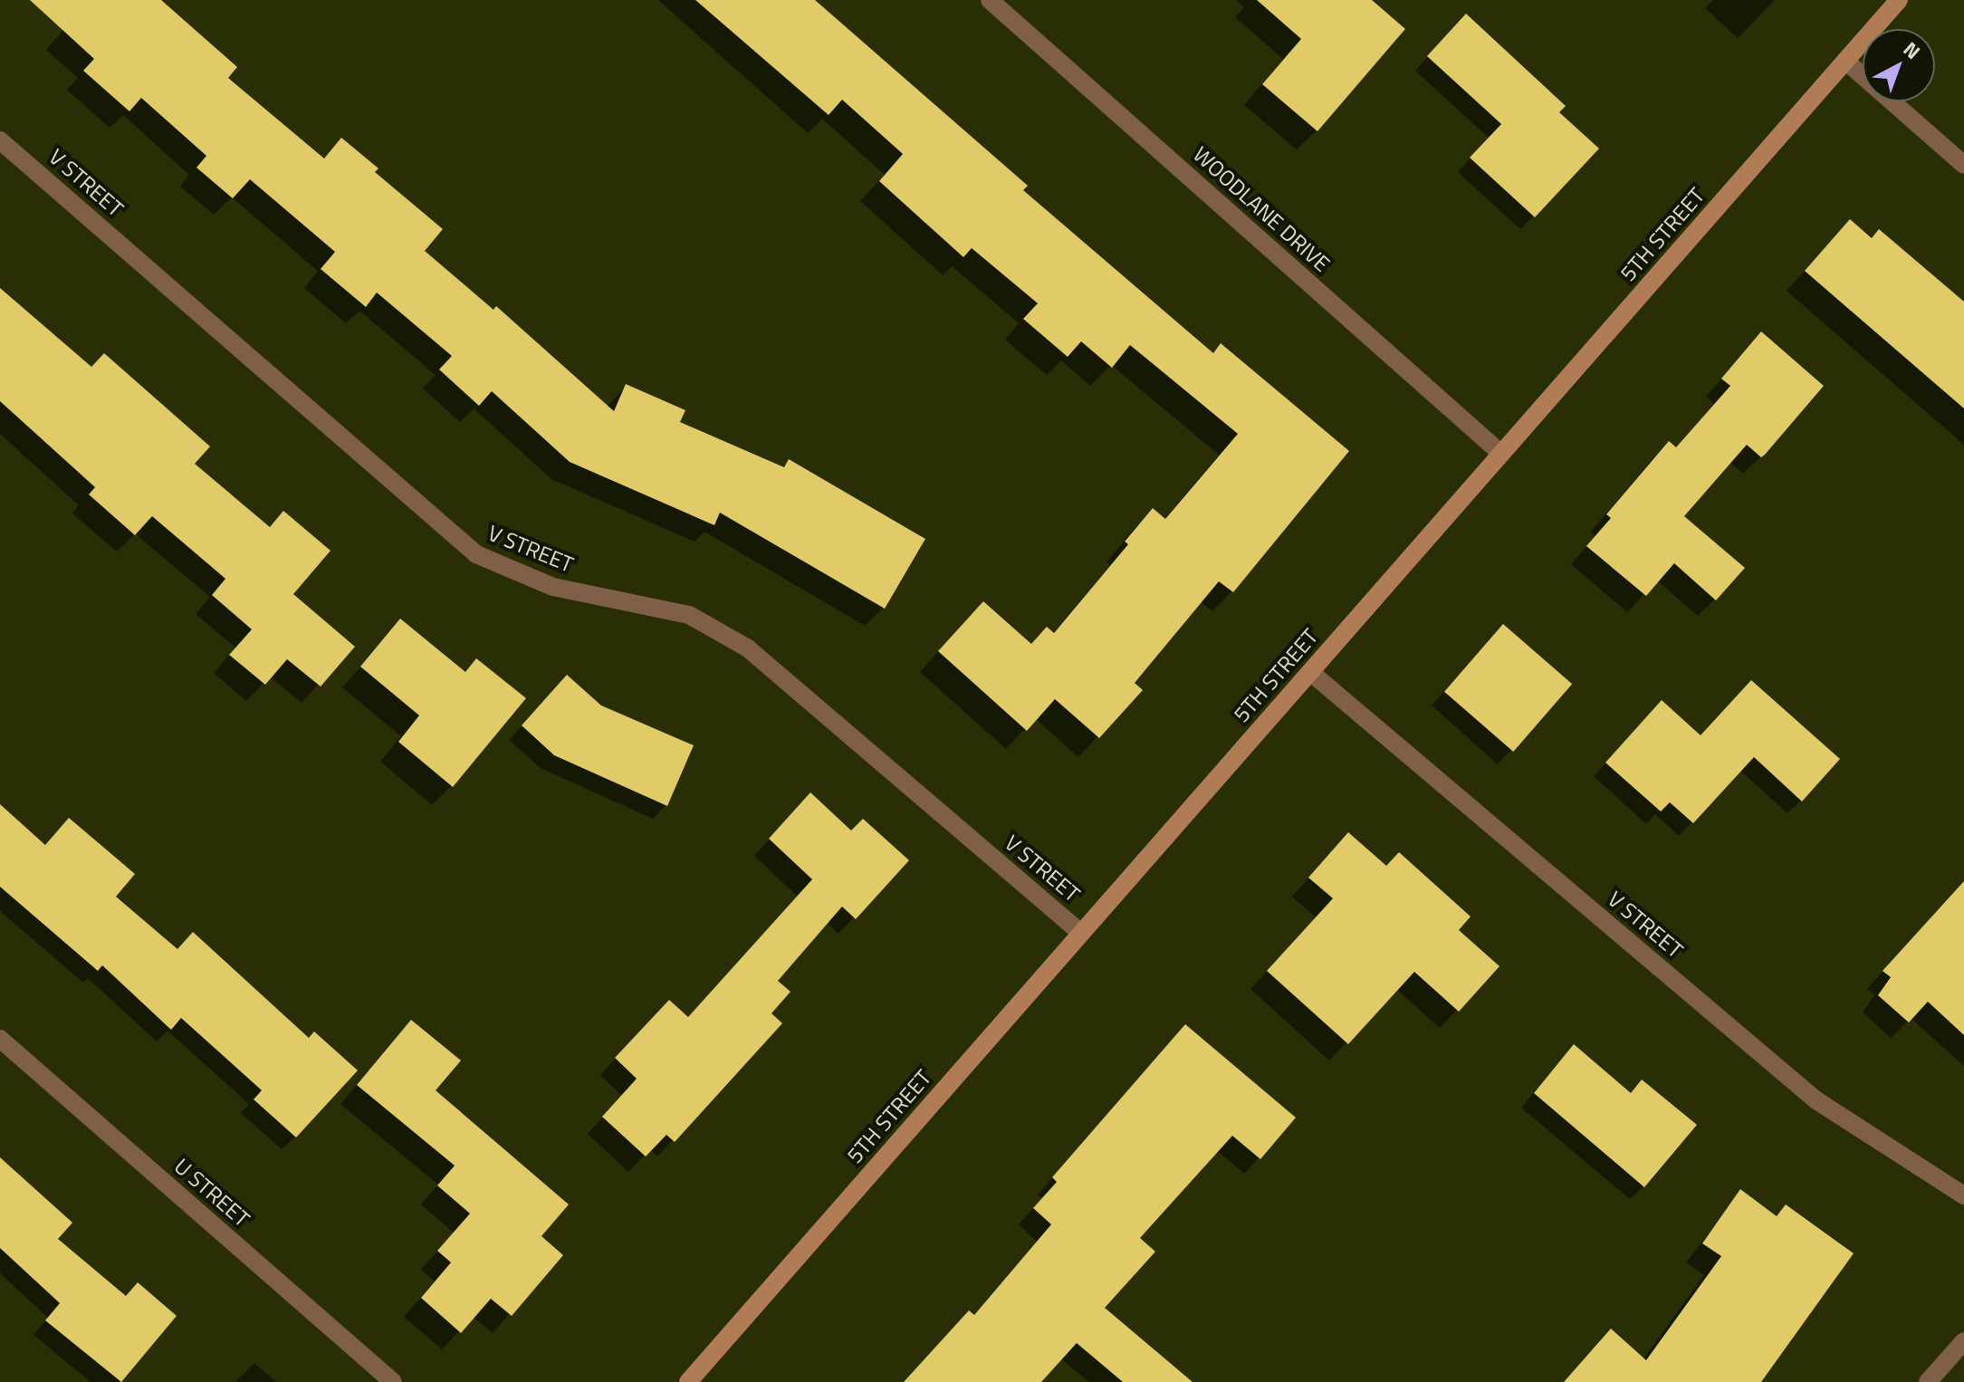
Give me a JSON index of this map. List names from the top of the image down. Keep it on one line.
{"streets":{"main road":["5TH STREET"],"street":["V STREET","WOODLANE DRIVE","U STREET"]},"crossings":[["V STREET","5TH STREET"],["WOODLANE DRIVE","5TH STREET"]],"north":"top right"}
